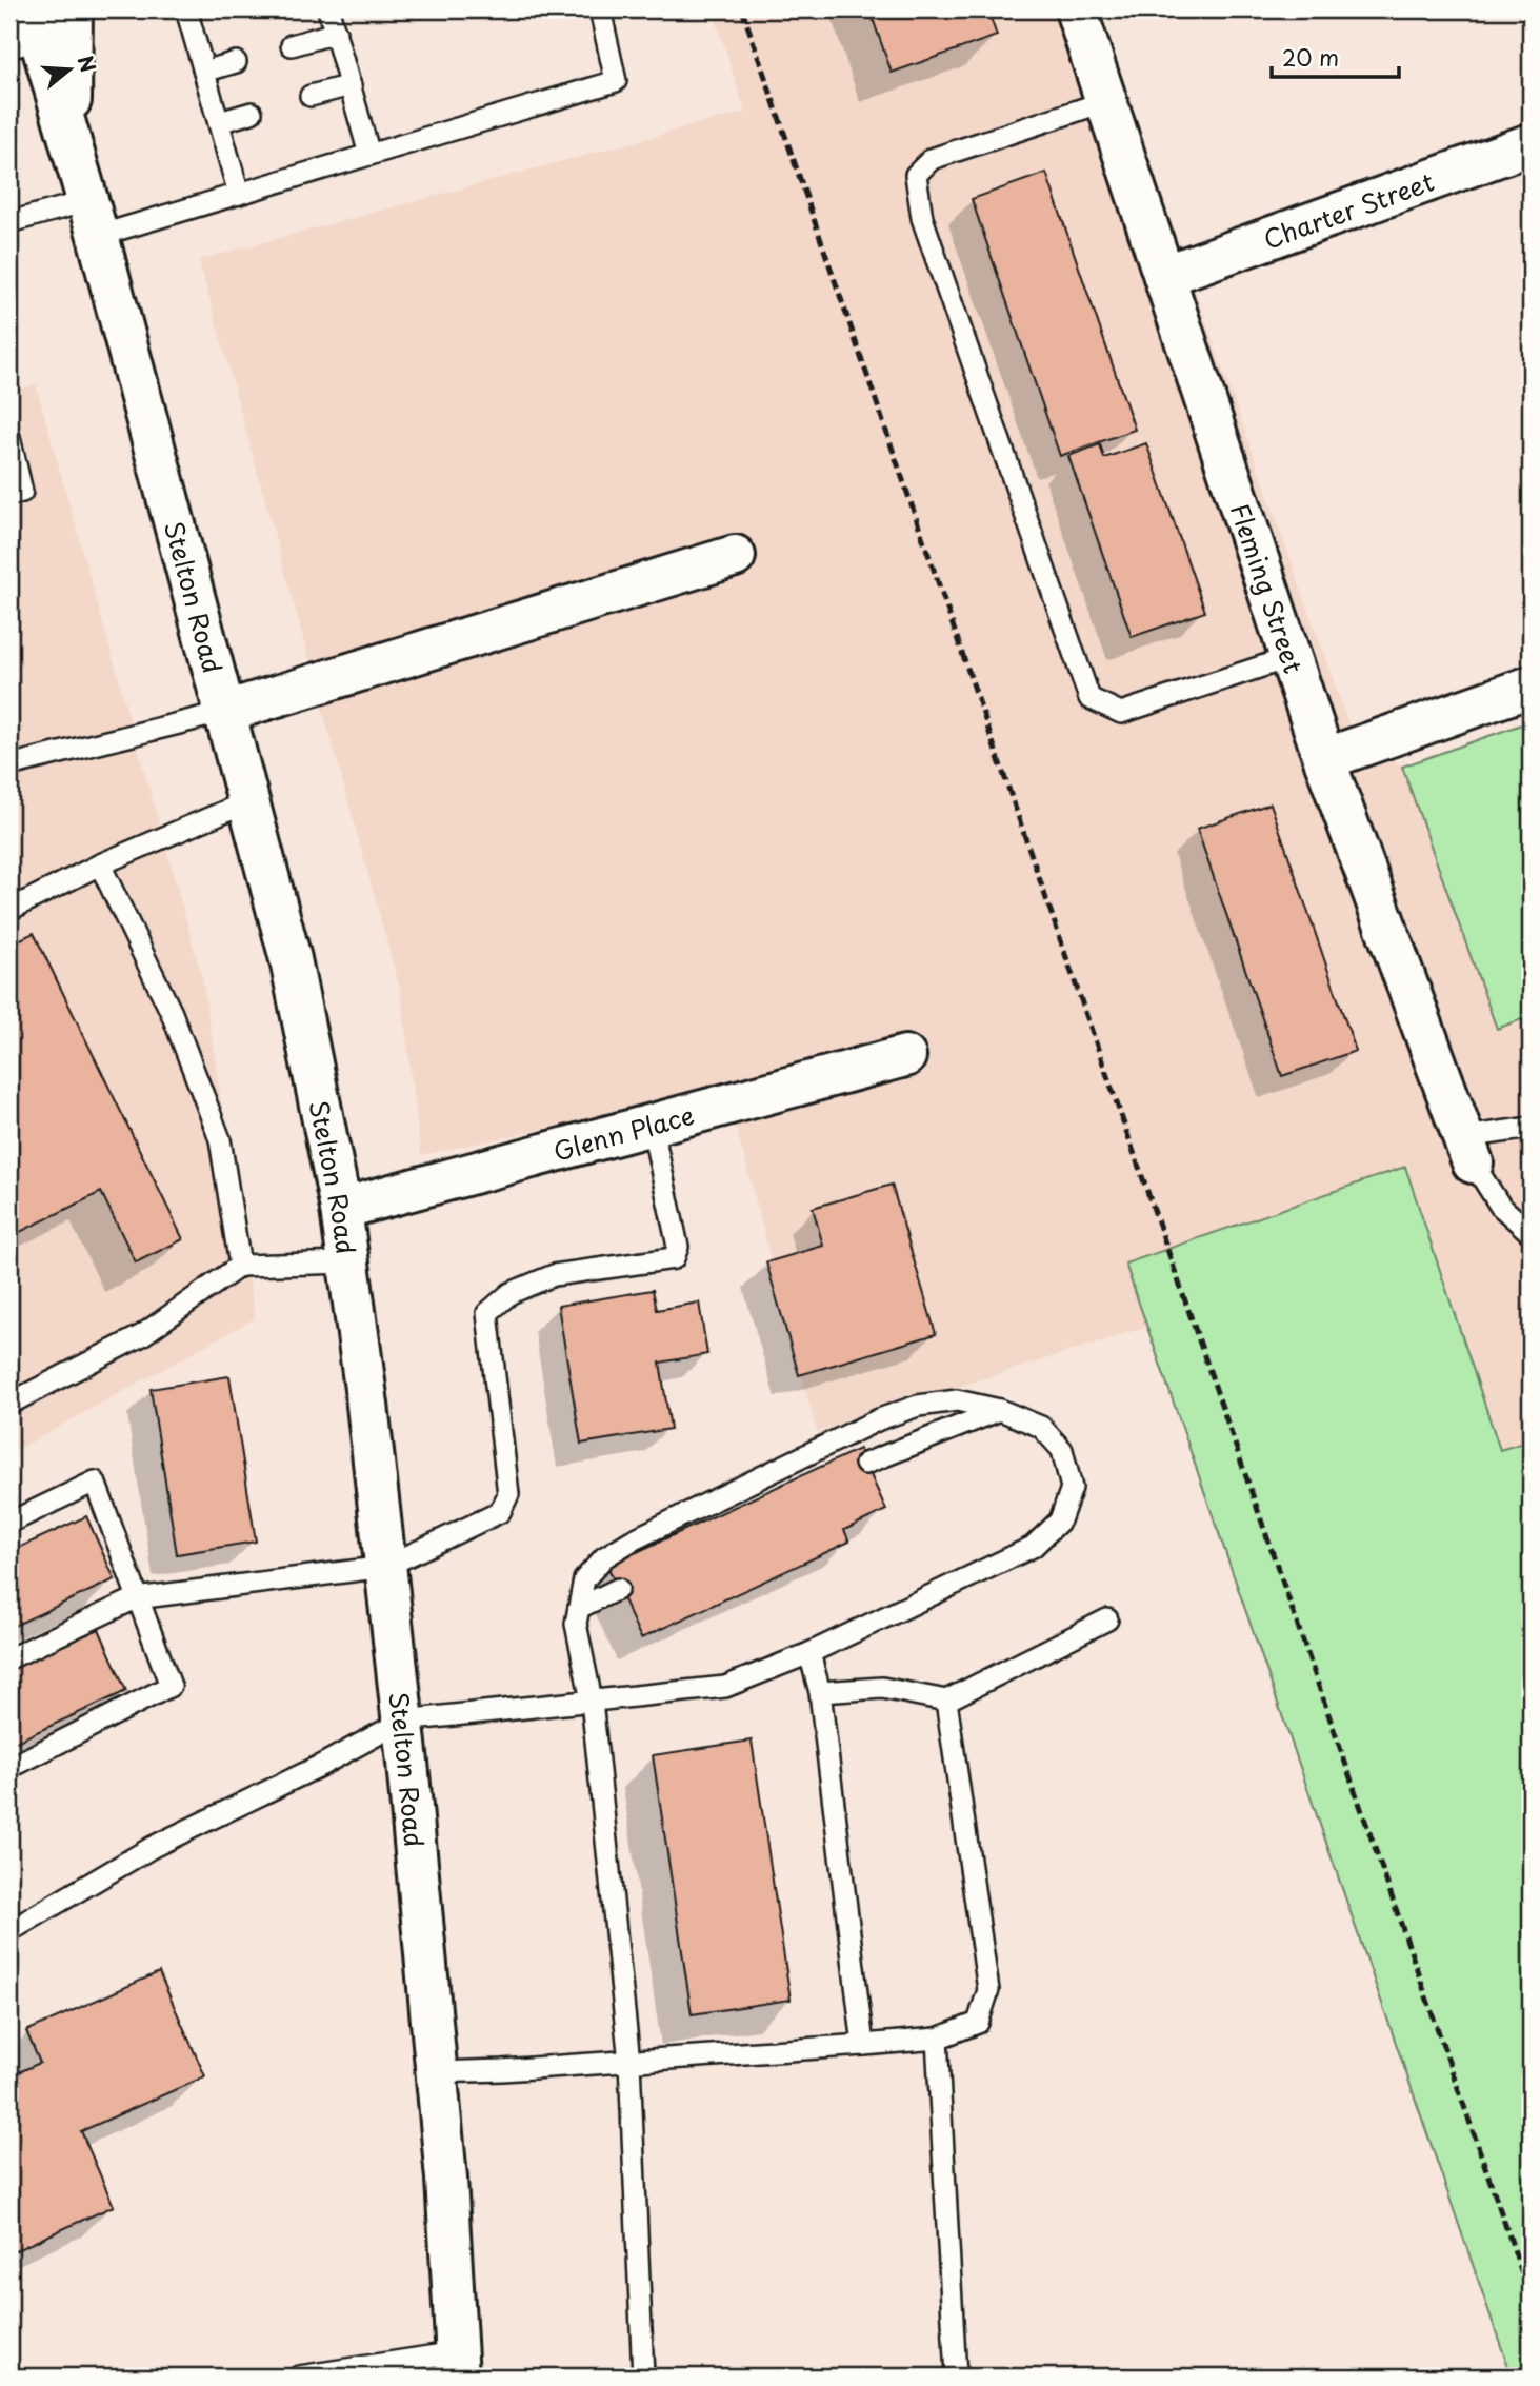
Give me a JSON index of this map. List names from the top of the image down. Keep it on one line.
{"streets":{"street":["Charter Street","Fleming Street","Stelton Road","Glenn Place"]},"crossings":[["Charter Street","Fleming Street"],["Stelton Road","Glenn Place"]],"scale_bar":"20 m","north":"right"}
